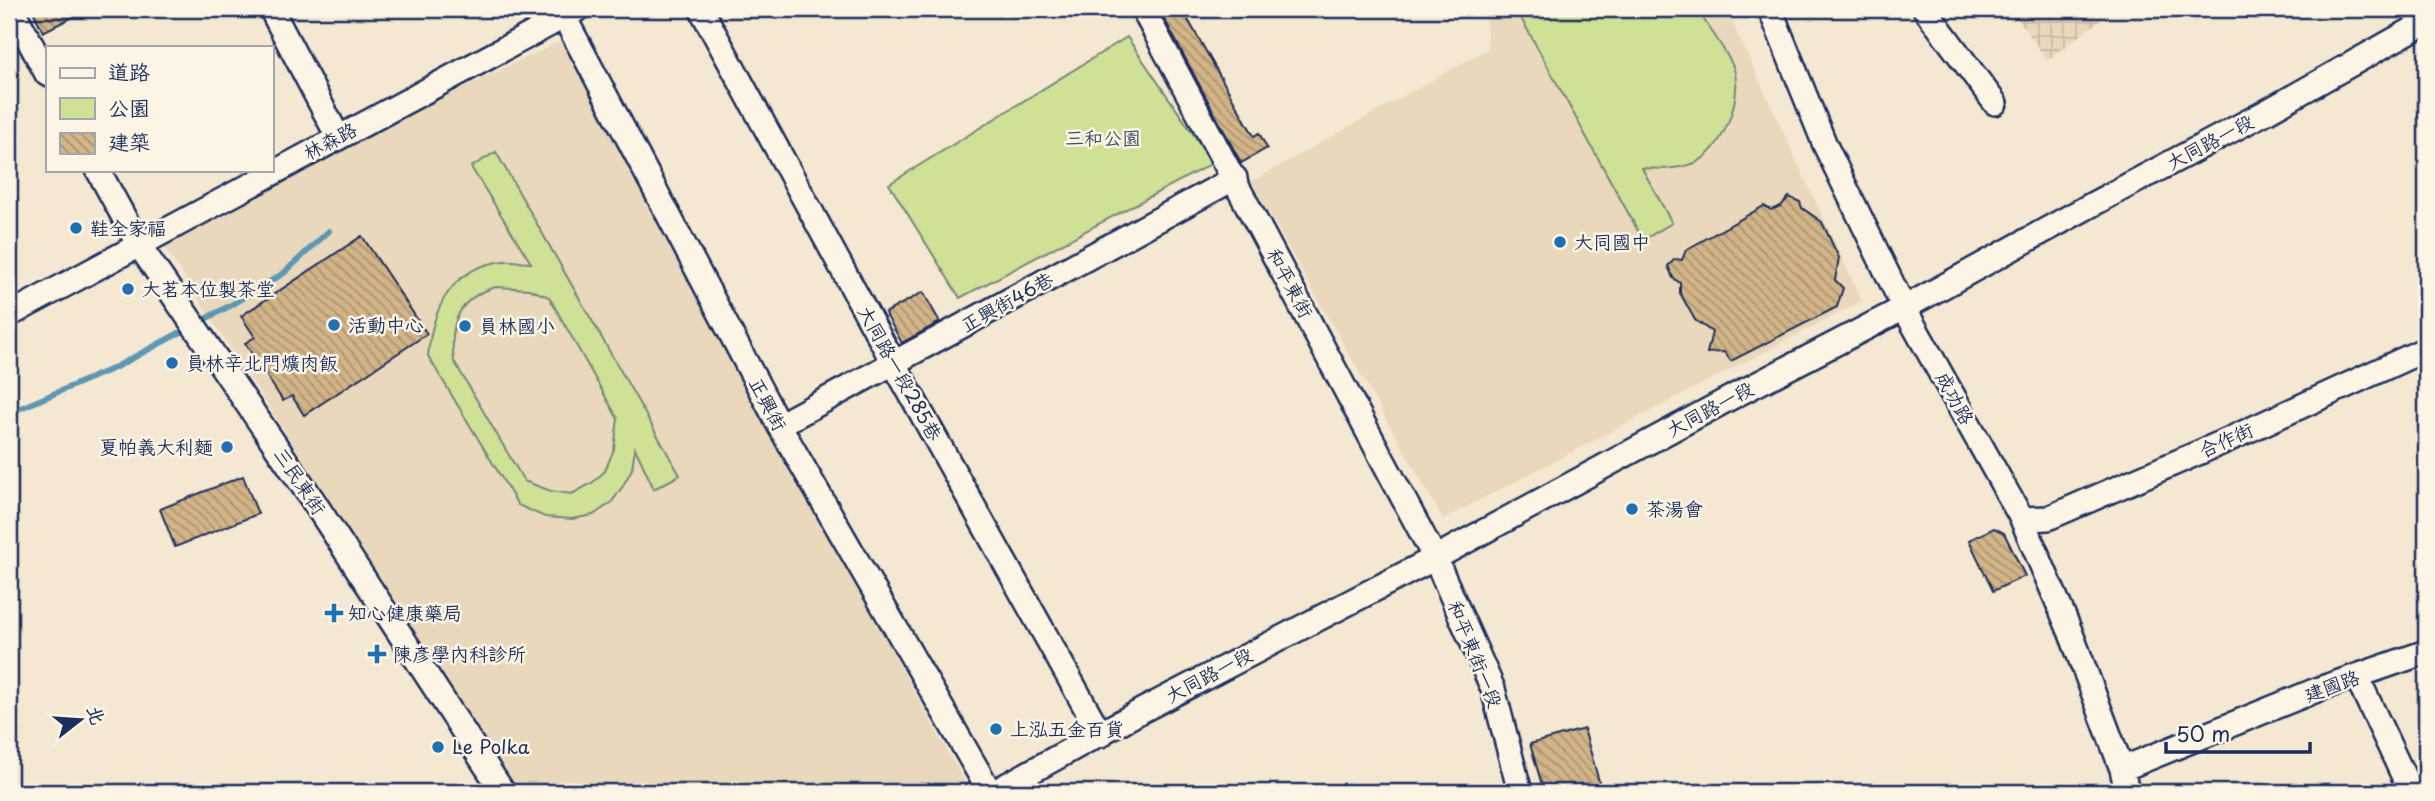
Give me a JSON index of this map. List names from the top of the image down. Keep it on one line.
{"streets":{"street":["林森路","大同路一段","和平東街","正興街46巷","大同路一段285巷","成功路","正興街","合作街","三民東街","和平東街一段","建國路"]},"crossings":[["林森路","正興街"],["林森路","三民東街"],["大同路一段","和平東街"],["大同路一段","大同路一段285巷"],["大同路一段","成功路"],["大同路一段","正興街"],["大同路一段","和平東街一段"],["和平東街","正興街46巷"],["和平東街","和平東街一段"],["正興街46巷","大同路一段285巷"],["正興街46巷","正興街"],["成功路","合作街"],["成功路","建國路"]],"parks":["三和公園"],"places":{"other":["鞋全家福","大同國中","大茗本位製茶堂","活動中心","員林國小","員林辛北門爌肉飯","夏帕義大利麵","茶湯會","上泓五金百貨","Le Polka"],"health":["知心健康藥局","陳彥學內科診所"]},"legend":["道路","公園","建築"],"scale_bar":"50 m","north":"right"}
